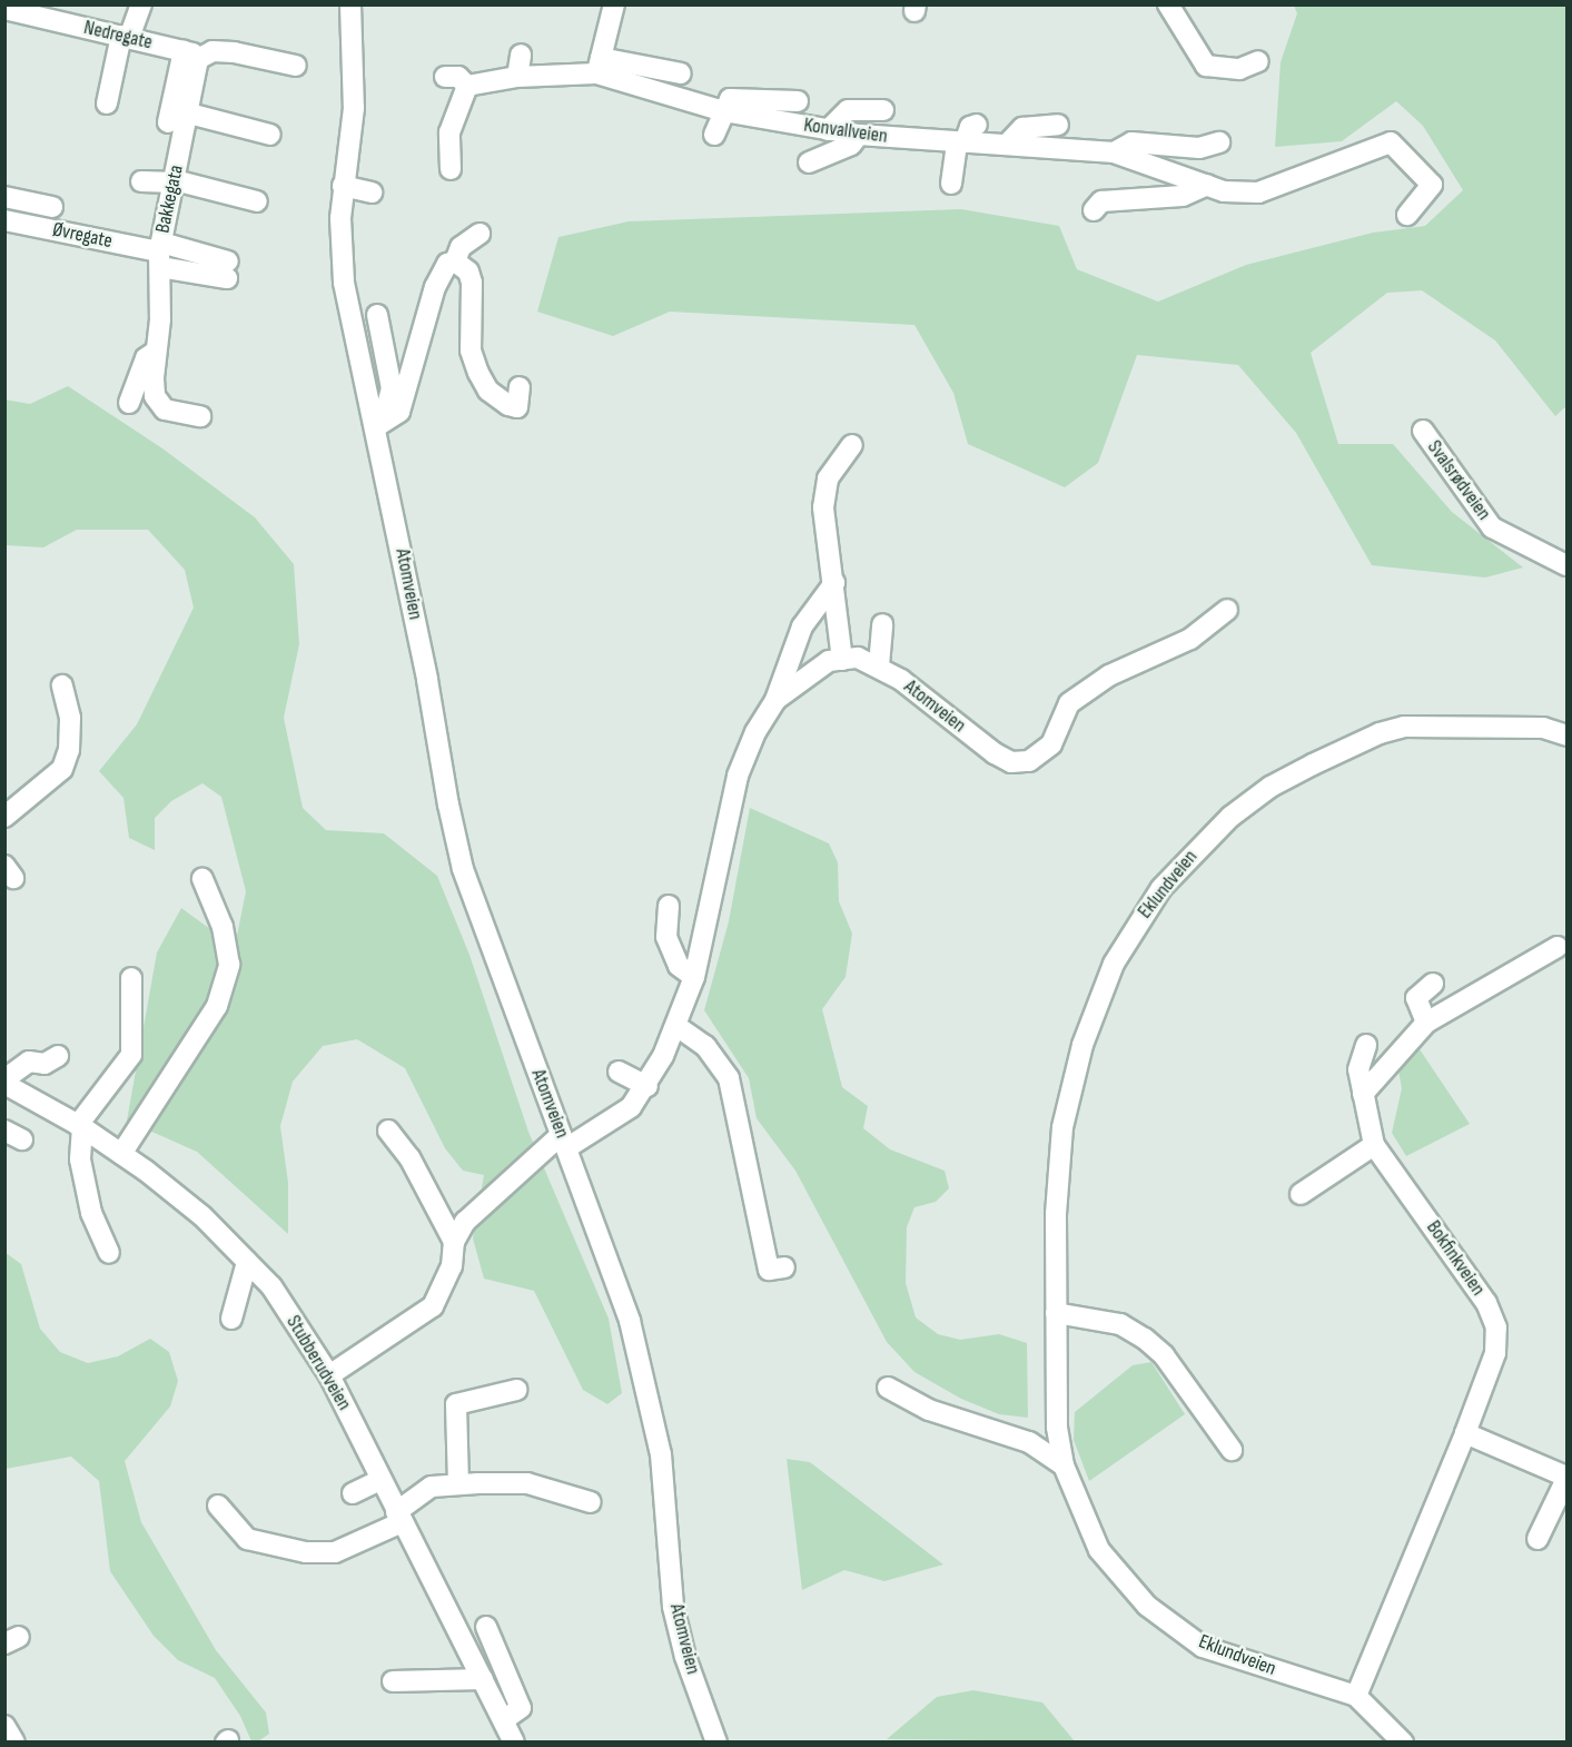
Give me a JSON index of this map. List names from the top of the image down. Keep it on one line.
{"streets":{"street":["Nedregate","Konvallveien","Bakkegata","Øvregate","Svalsrødveien","Atomveien","Eklundveien","Bokfinkveien","Stubberudveien"]},"crossings":[["Nedregate","Bakkegata"],["Bakkegata","Øvregate"],["Eklundveien","Bokfinkveien"]]}
